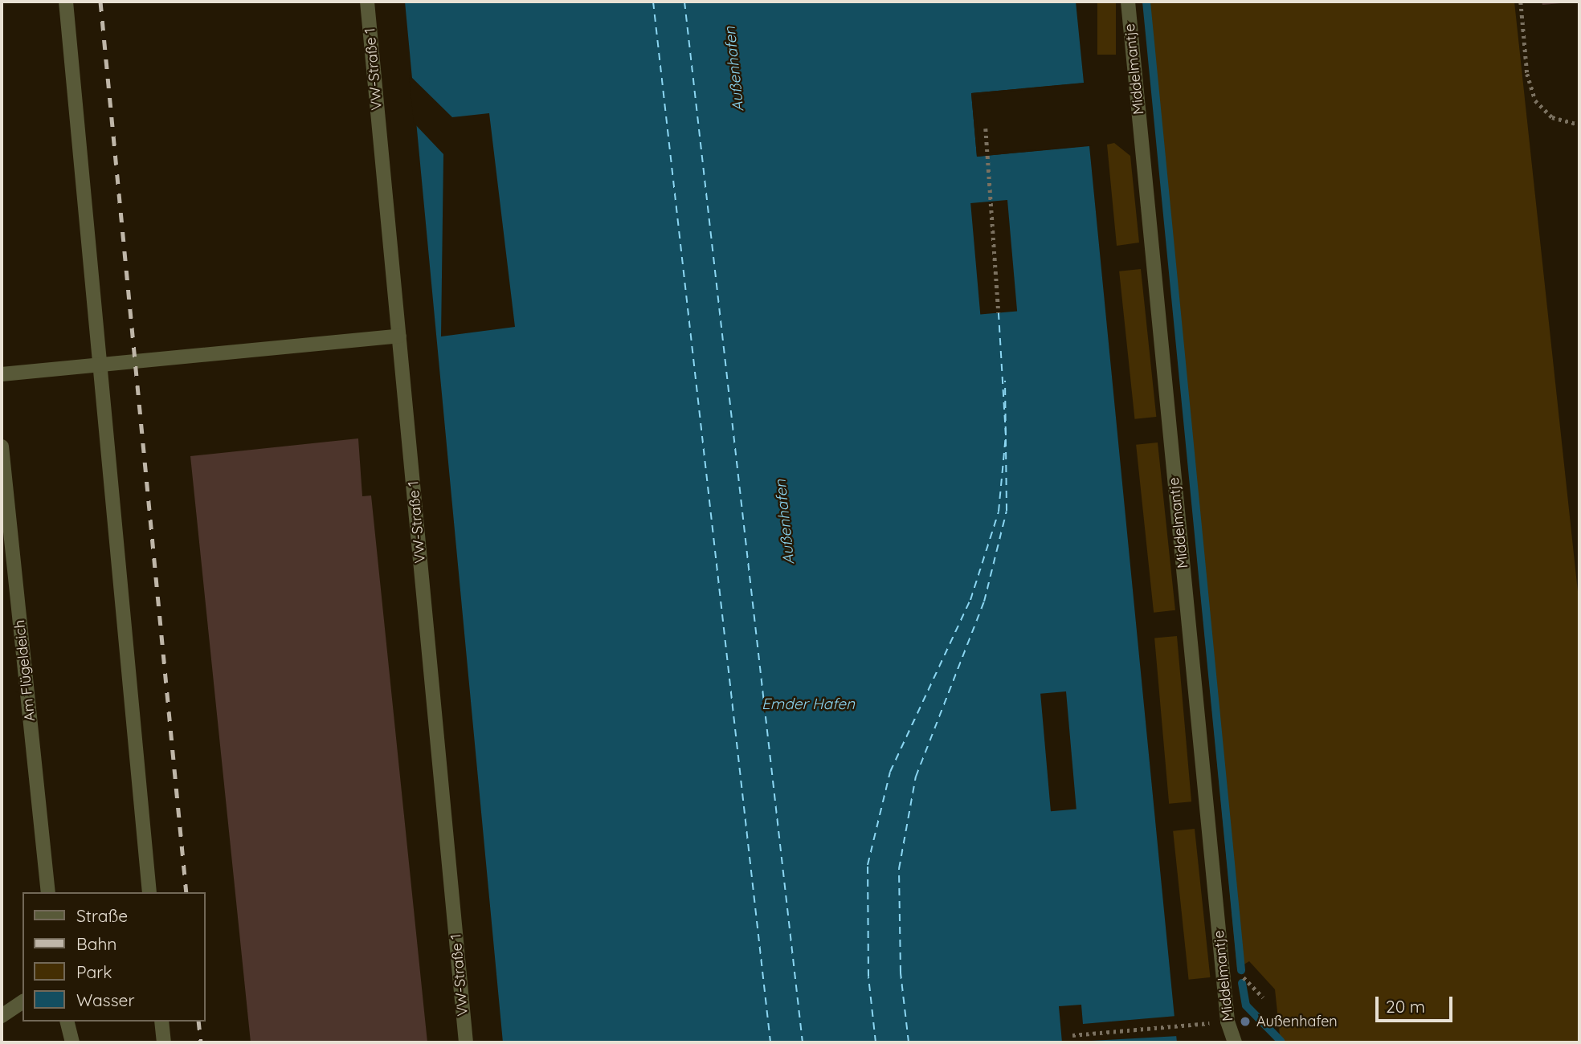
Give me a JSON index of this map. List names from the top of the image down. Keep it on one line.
{"streets":{"street":["VW-Straße 1","Middelmantje","Am Flügeldeich"]},"water":["Außenhafen","Emder Hafen"],"places":["Außenhafen"],"legend":["Straße","Bahn","Park","Wasser"],"scale_bar":"20 m"}
